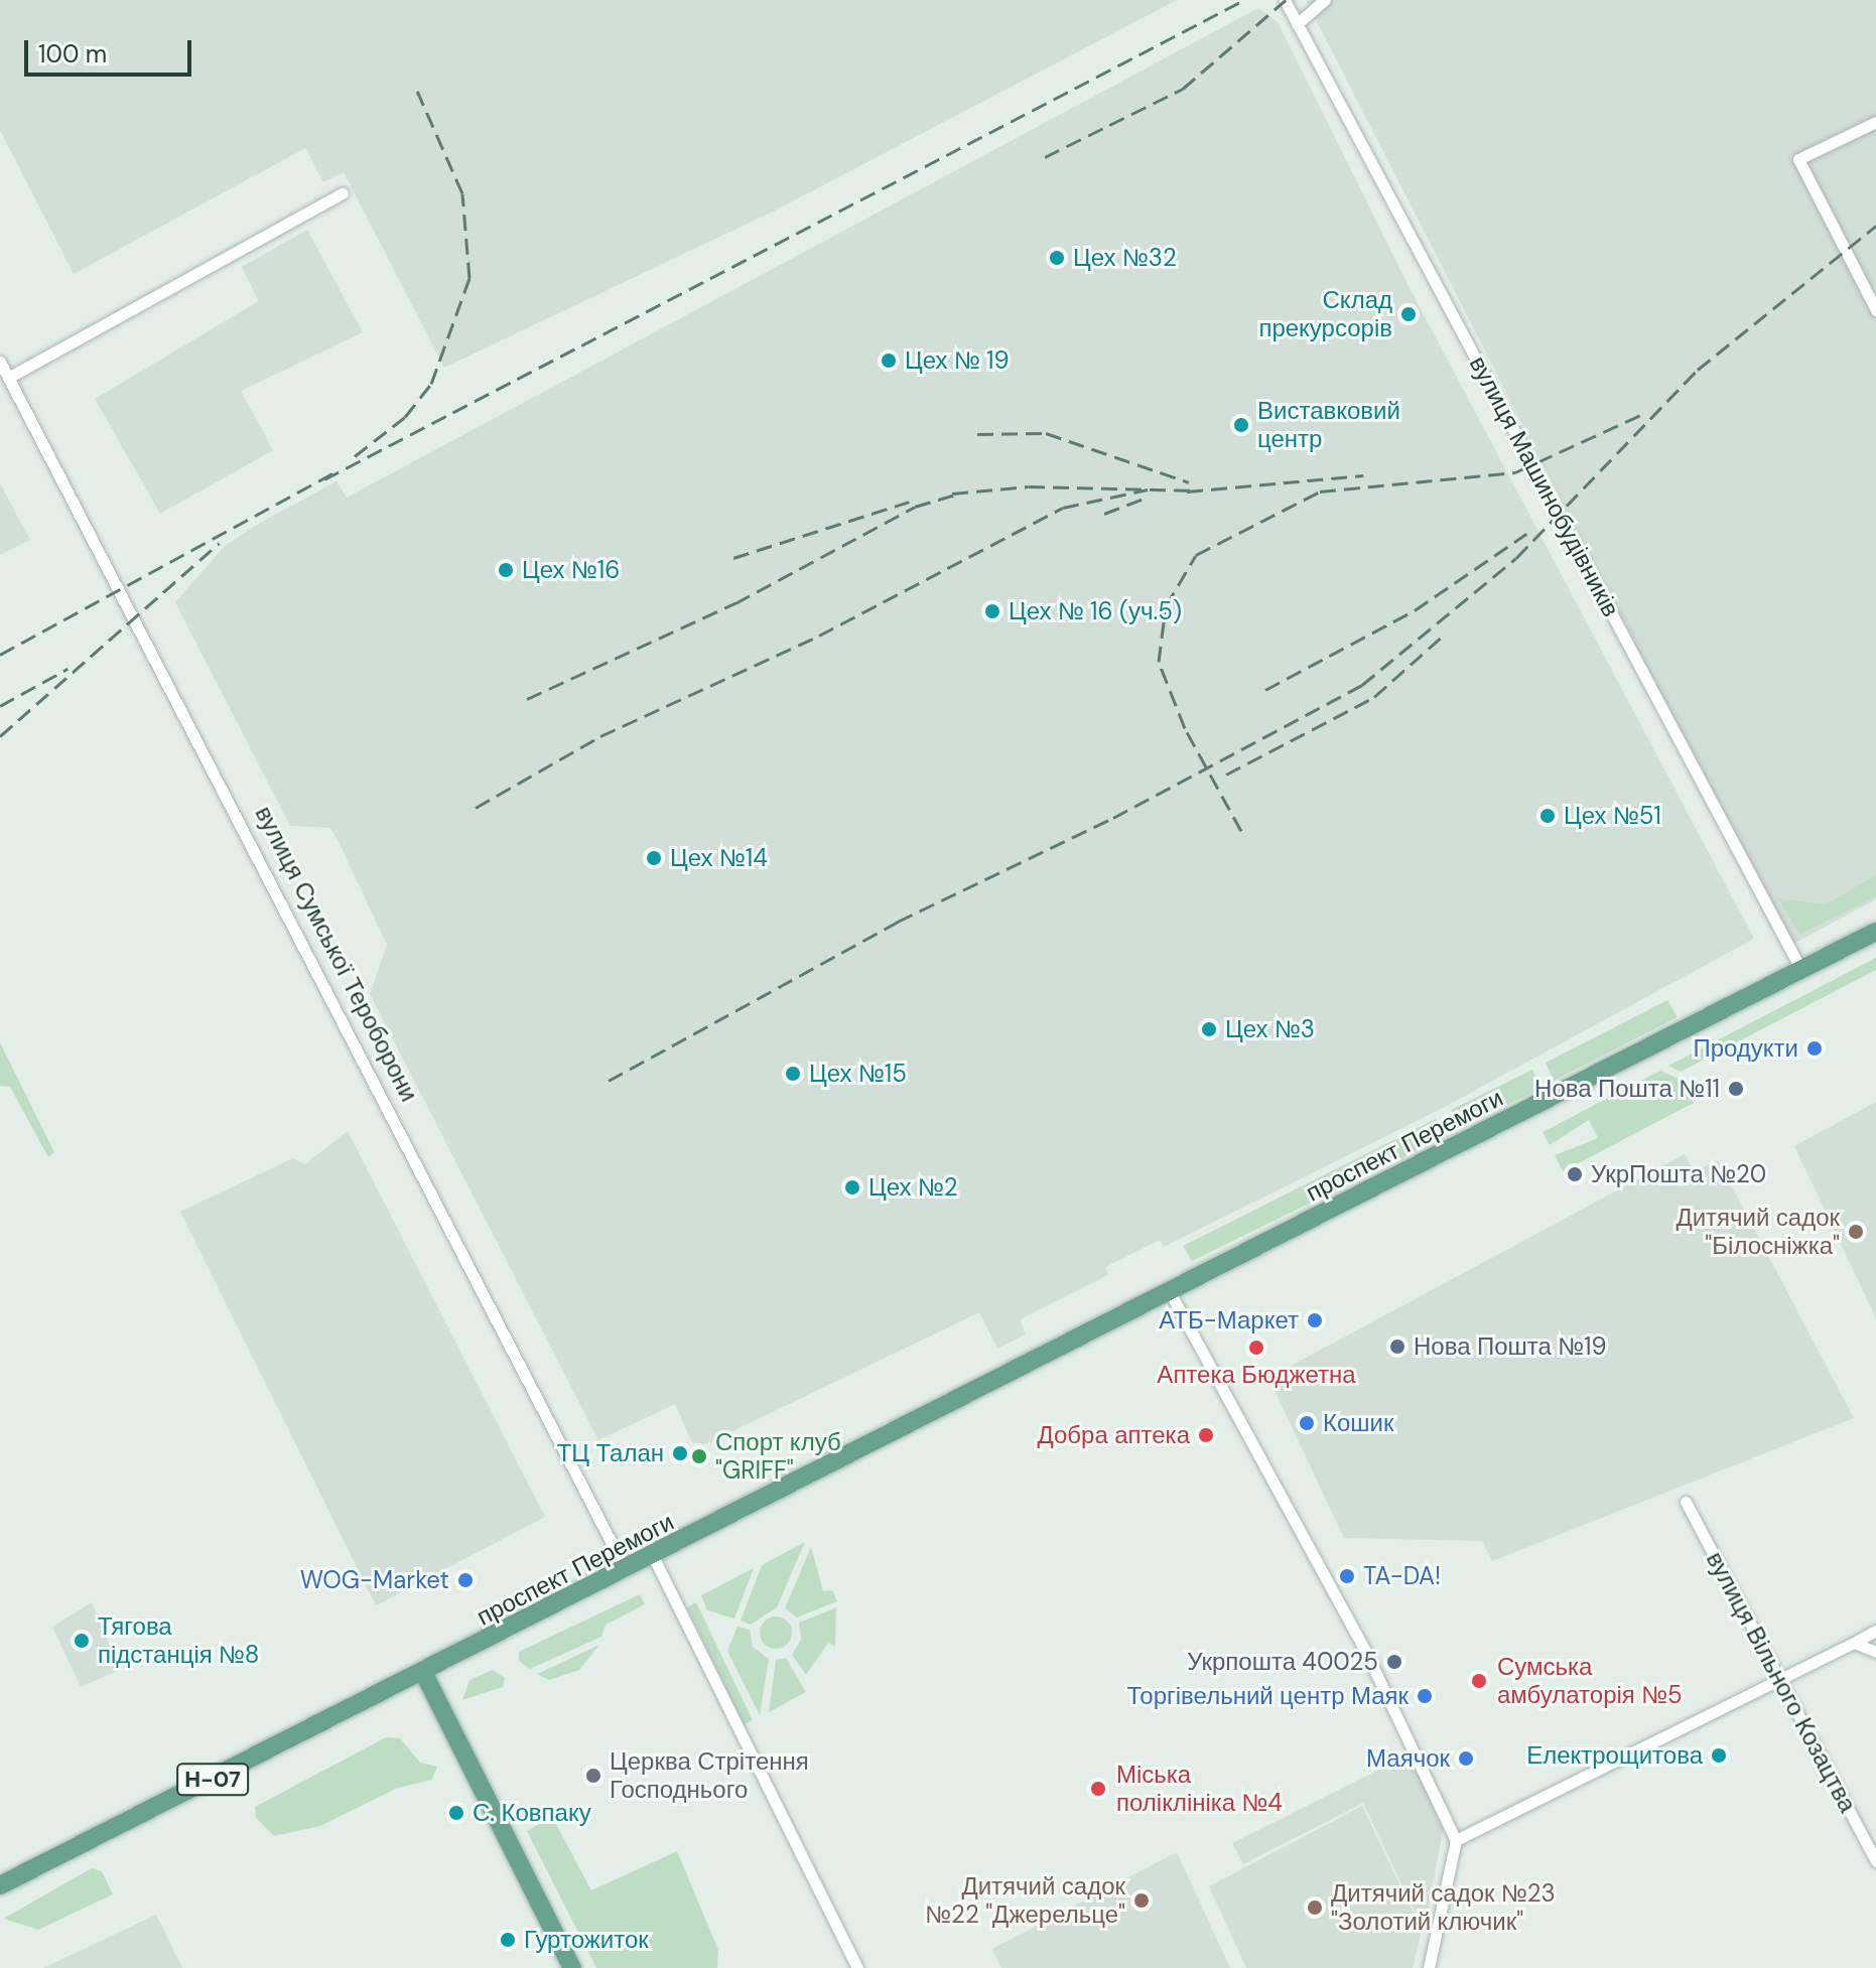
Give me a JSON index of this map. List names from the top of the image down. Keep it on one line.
{"streets":{"main road":["проспект Перемоги","Н-07"],"street":["вулиця Машинобудівників","вулиця Сумської Тероборони","вулиця Вільного Козацтва"]},"crossings":[["вулиця Машинобудівників","проспект Перемоги"],["вулиця Сумської Тероборони","проспект Перемоги"]],"places":["Цех №32","Склад прекурсорів","Цех № 19","Виставковий центр","Цех №16","Цех № 16 (уч.5)","Цех №51","Цех №14","Цех №3","Продукти","Цех №15","Нова Пошта №11","УкрПошта №20","Цех №2","Дитячий садок \"Білосніжка\"","АТБ-Маркет","Нова Пошта №19","Аптека Бюджетна","Кошик","Добра аптека","ТЦ Талан","Спорт клуб \"GRIFF\"","TA-DA!","WOG-Market","Тягова підстанція №8","Укрпошта 40025","Сумська амбулаторія №5","Торгівельний центр Маяк","Електрощитова","Маячок","Церква Стрітення Господнього","Міська поліклініка №4","С. Ковпаку","Дитячий садок №22 \"Джерельце\"","Дитячий садок №23 \"Золотий ключик\"","Гуртожиток"],"scale_bar":"100 m"}
